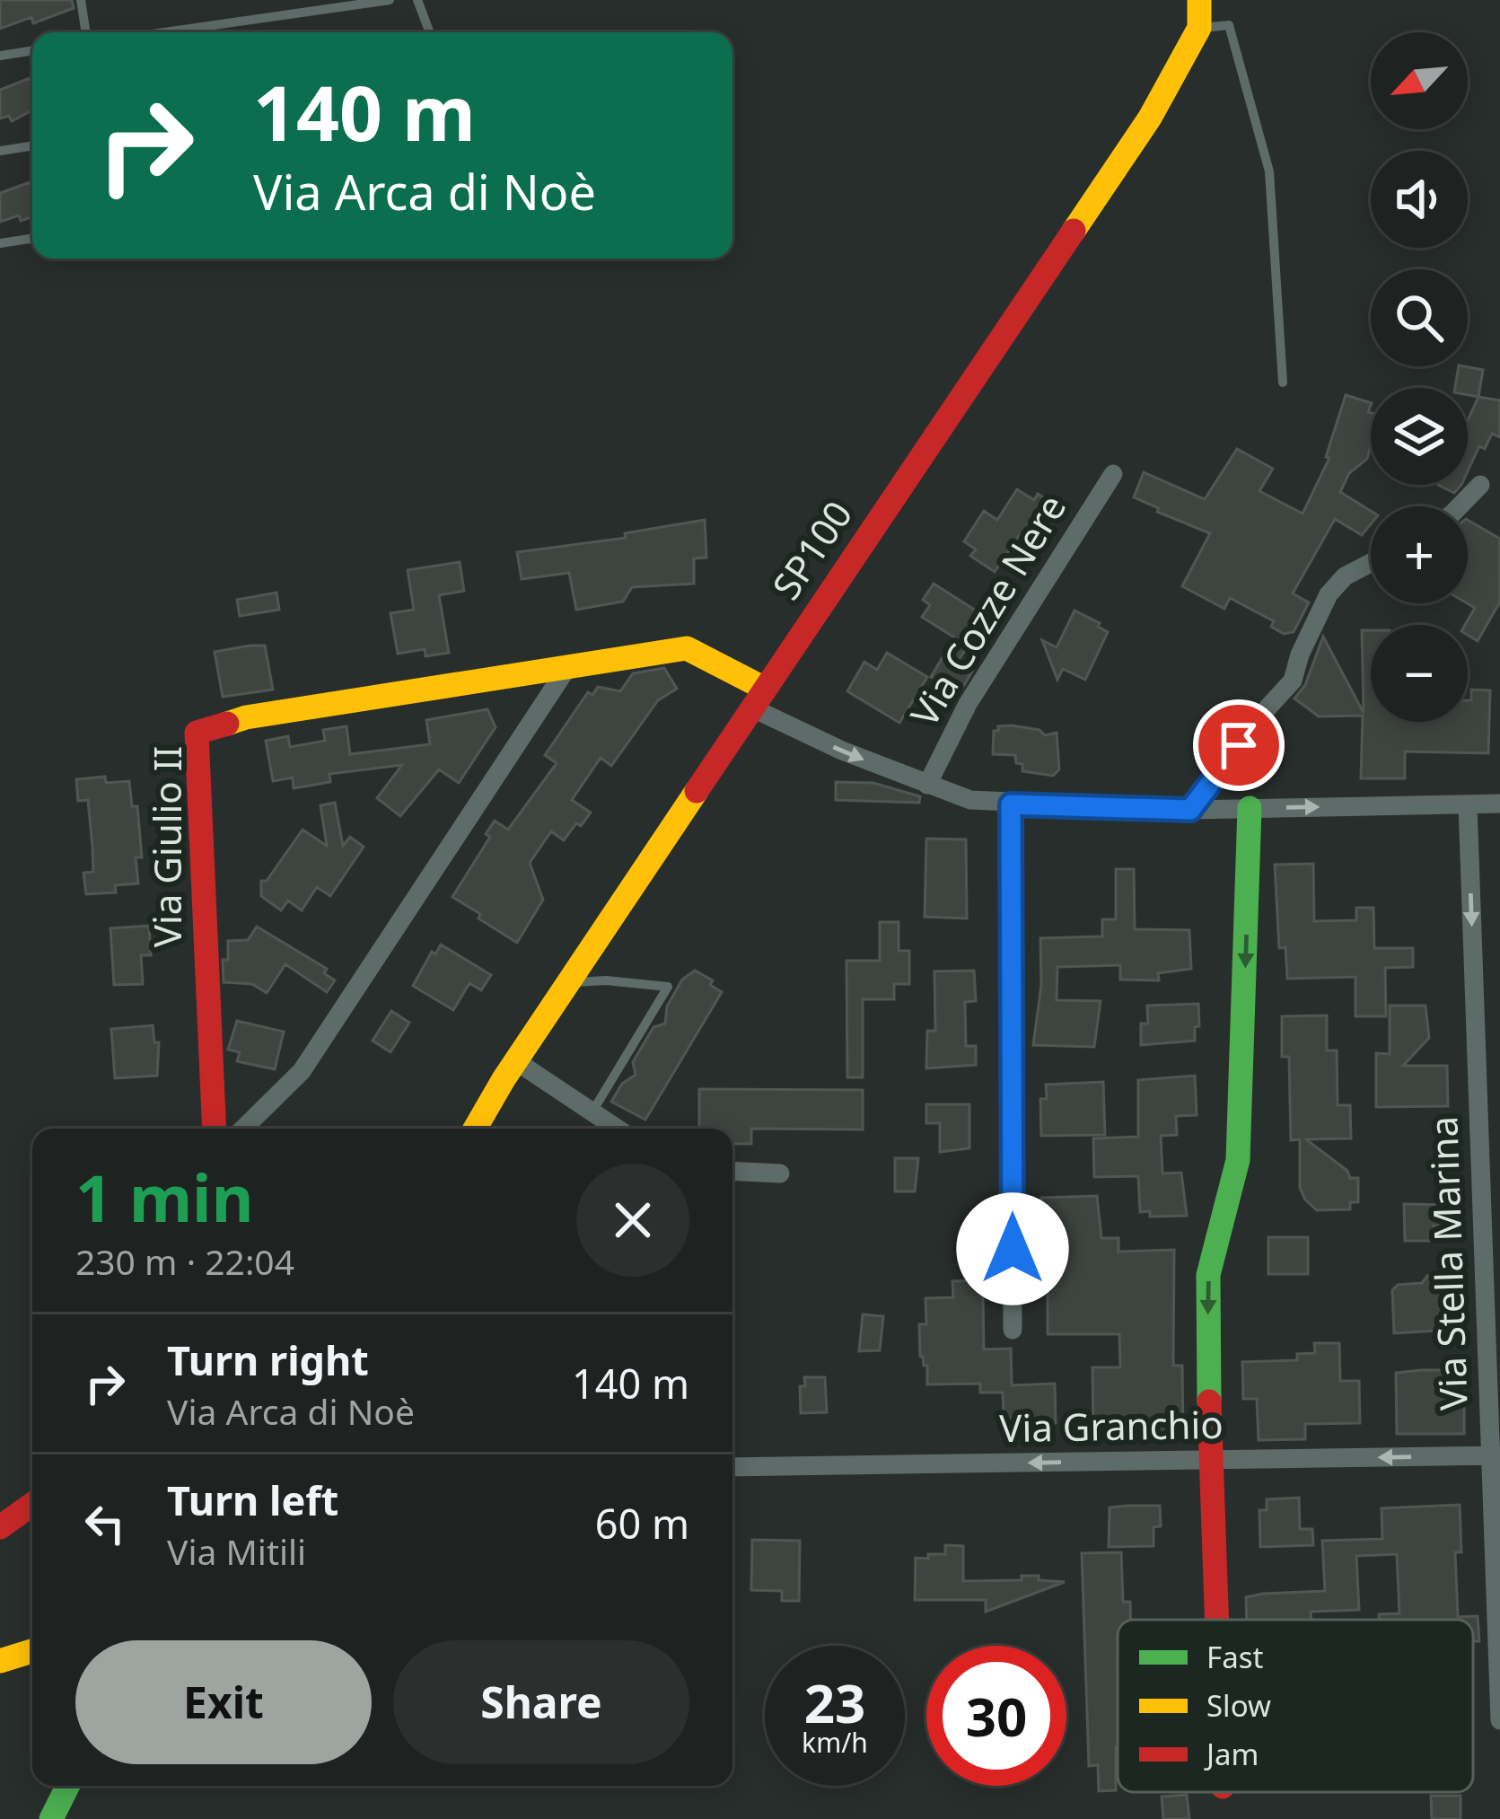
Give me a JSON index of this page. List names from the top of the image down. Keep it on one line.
{"streets":{"street":["SP100","Via Cozze Nere","Via Giulio II","Via Stella Marina","Via Granchio"]},"crossings":[["SP100","Via Giulio II"],["Via Stella Marina","Via Granchio"]],"one_way":["Via Stella Marina","Via Granchio"],"legend":["Fast","Slow","Jam"],"north":"bottom left","page":{"map_buttons":["+","−"],"turn":["140 m","Via Arca di Noè"],"heading":["1 min","230 m · 22:04"],"list":[{"name":"Turn right","note":"Via Arca di Noè","value":"140 m"},{"name":"Turn left","note":"Via Mitili","value":"60 m"}],"buttons":["Exit","Share"],"speed":"23 km/h","limit":"30"}}
